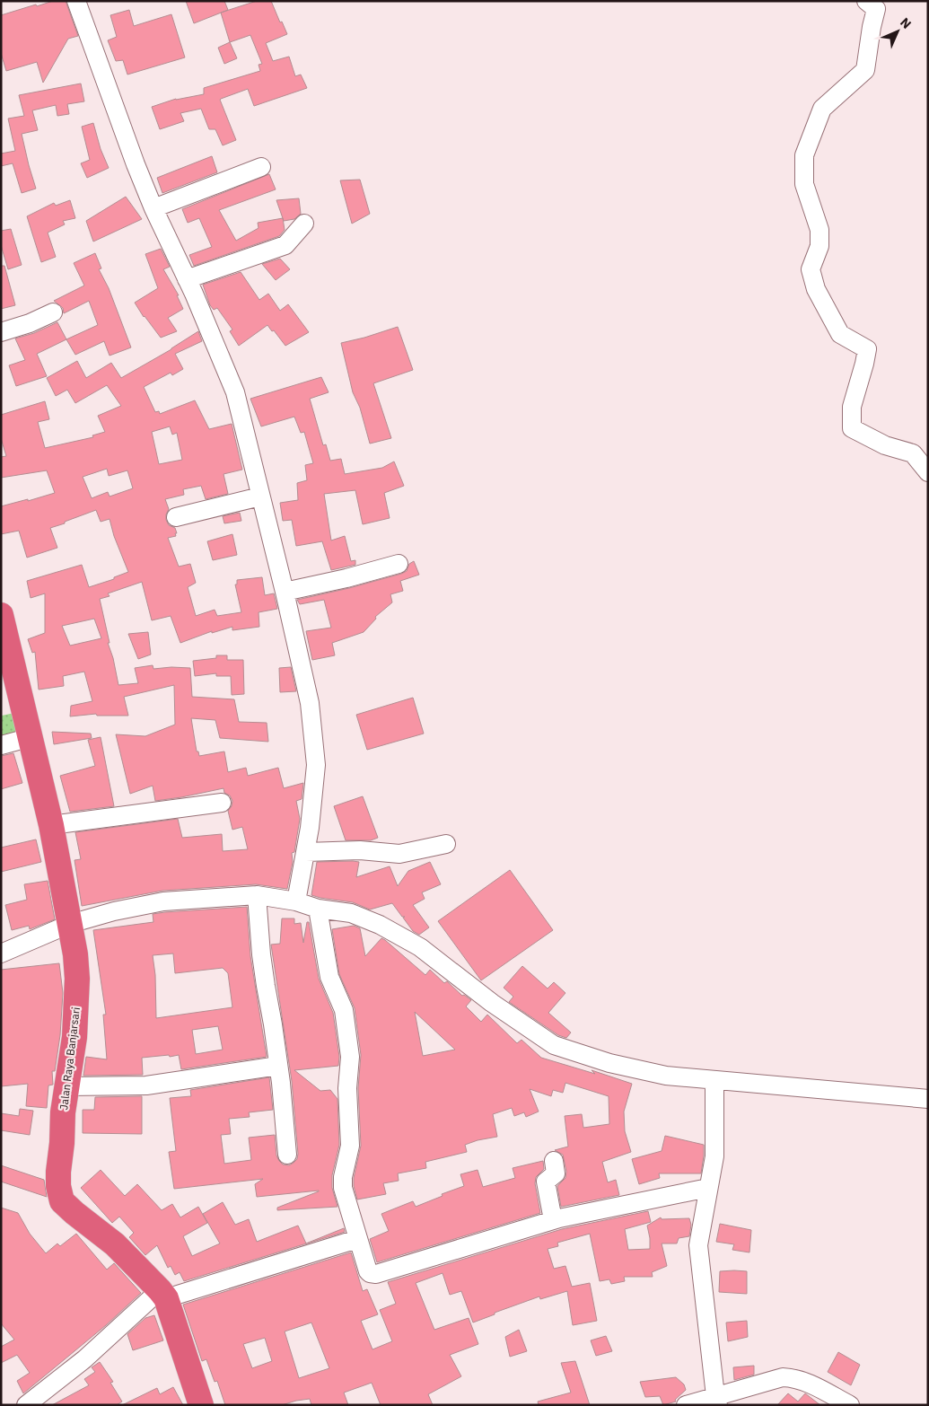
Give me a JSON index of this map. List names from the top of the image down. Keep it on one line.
{"streets":{"highway":["Jalan Raya Banjarsari"]},"north":"top right"}
